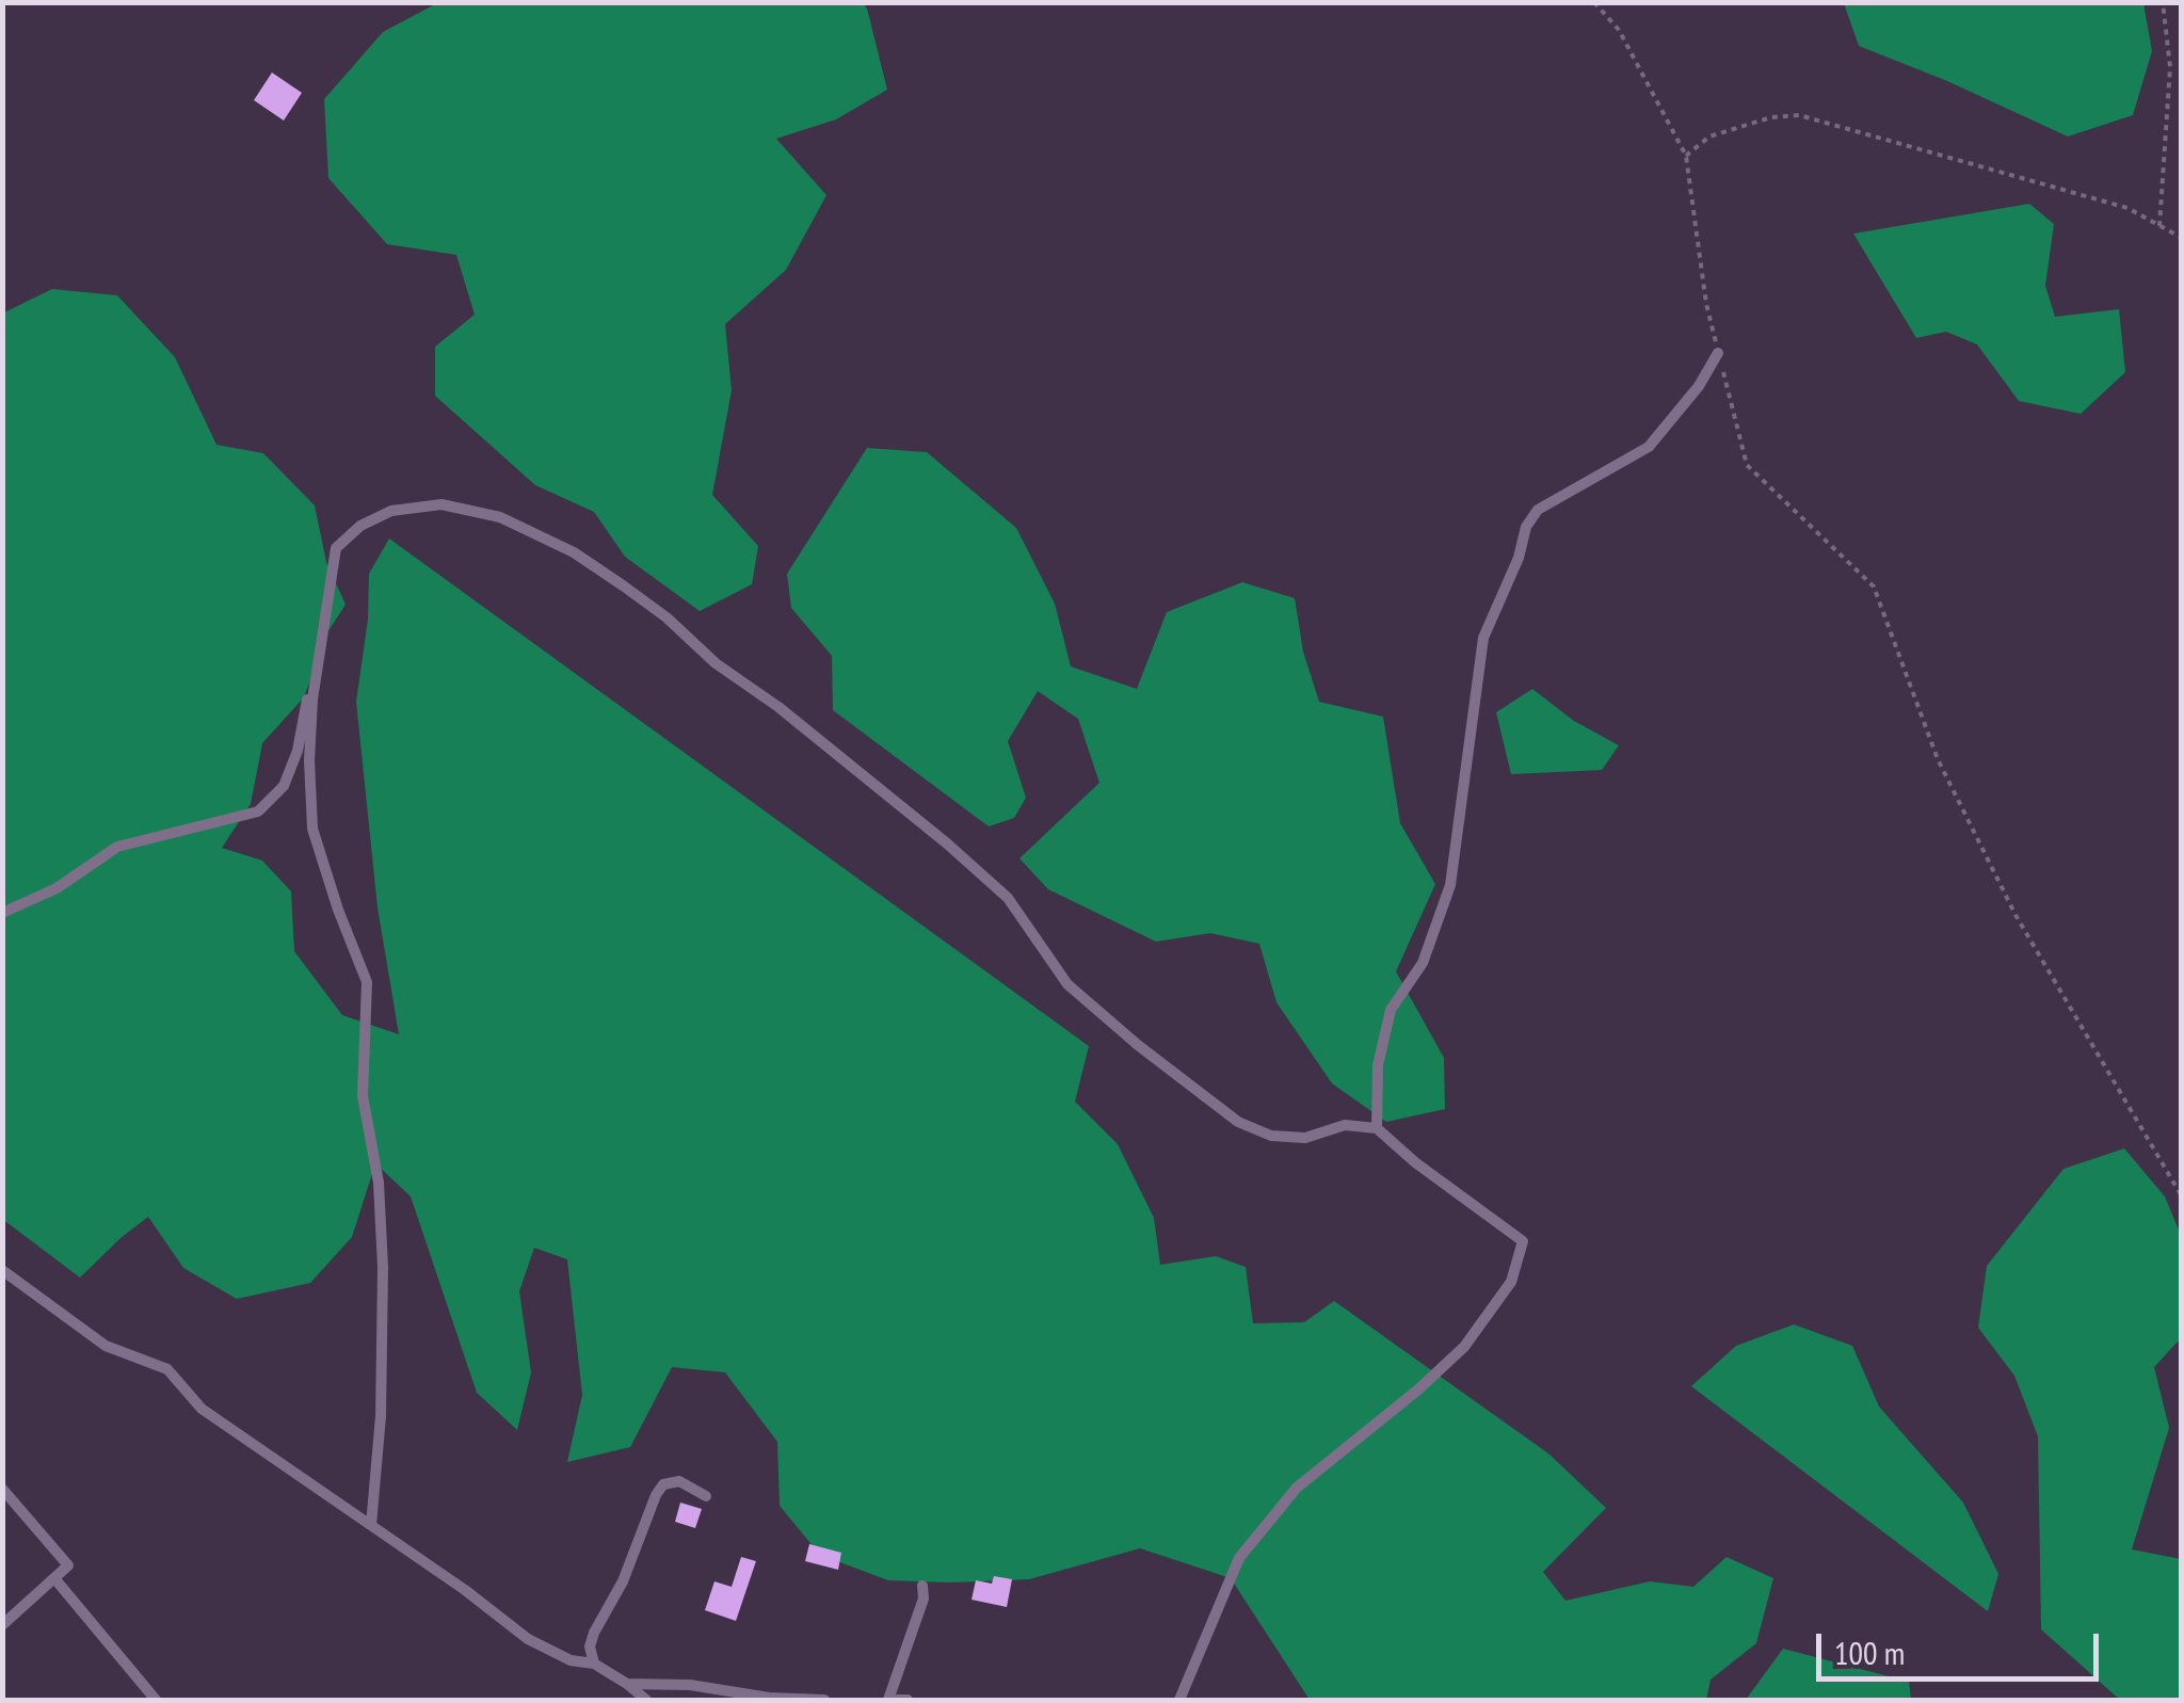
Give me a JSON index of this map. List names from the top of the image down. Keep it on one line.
{"scale_bar":"100 m"}
